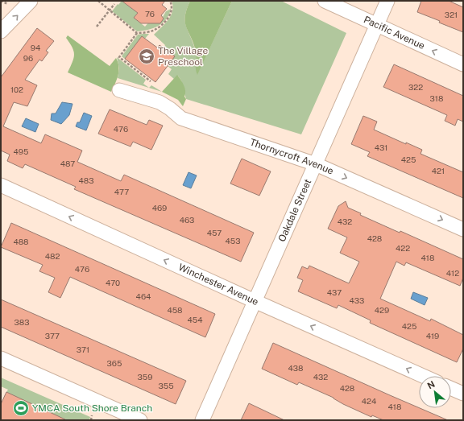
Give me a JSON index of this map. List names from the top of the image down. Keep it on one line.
{"streets":{"street":["Pacific Avenue","Thornycroft Avenue","Oakdale Street","Winchester Avenue"]},"crossings":[["Pacific Avenue","Oakdale Street"],["Thornycroft Avenue","Oakdale Street"],["Oakdale Street","Winchester Avenue"]],"one_way":["Pacific Avenue","Thornycroft Avenue","Winchester Avenue"],"places":{"school or university":["The Village Preschool"],"sports":["YMCA South Shore Branch"]},"house_numbers":["76","321","94","96","322","102","318","476","431","495","425","487","421","483","477","469","463","432","457","428","453","488","422","482","418","476","412","470","437","464","433","458","429","454","383","425","377","419","371","365","438","359","432","355","428","424","418"],"north":"top left"}
